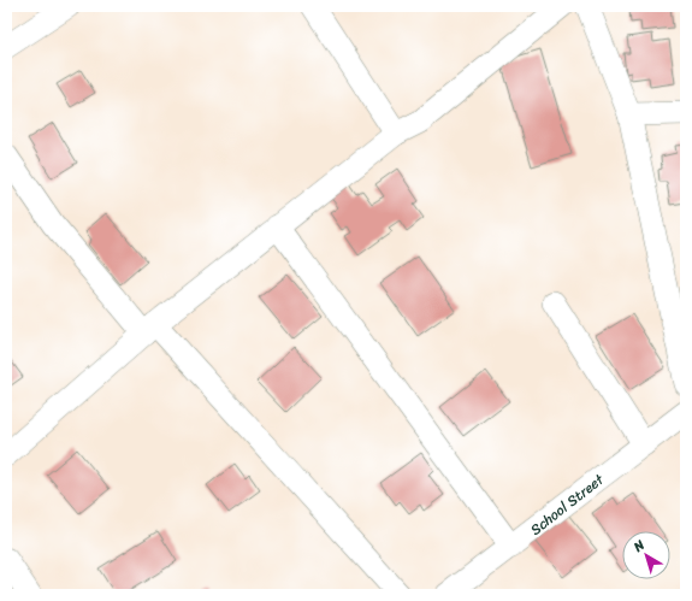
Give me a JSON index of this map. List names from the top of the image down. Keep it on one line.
{"streets":{"street":["School Street"]},"north":"top left"}
